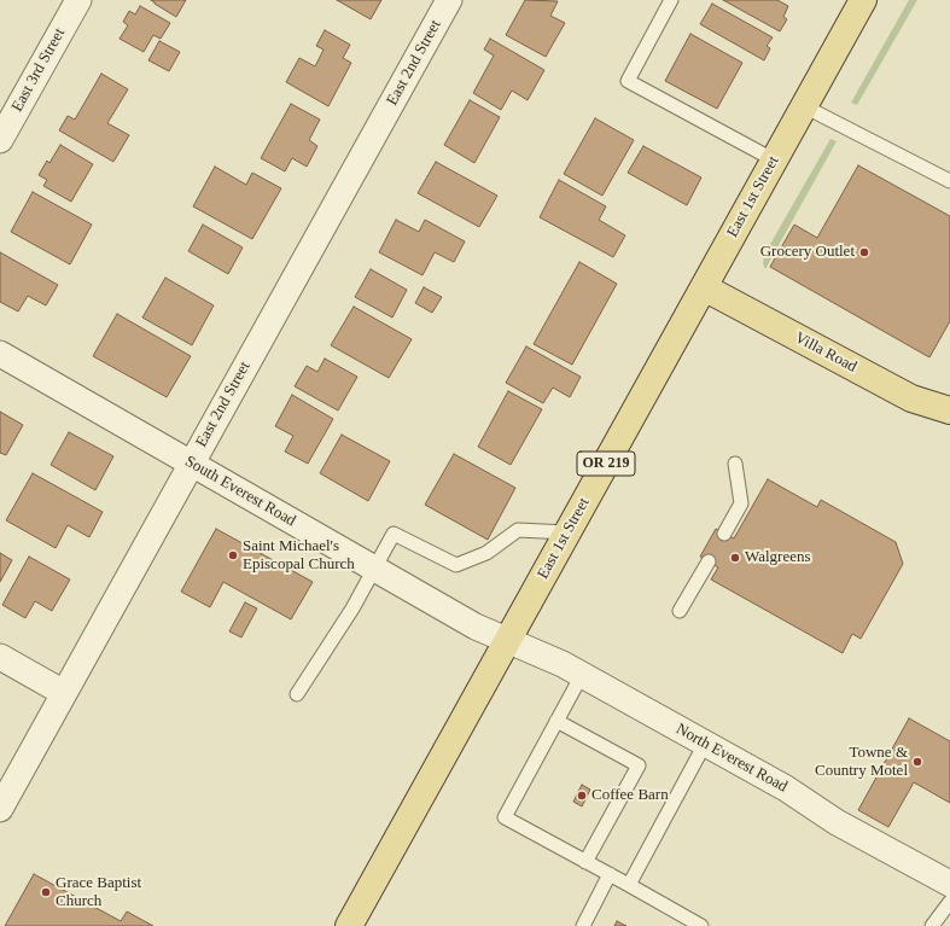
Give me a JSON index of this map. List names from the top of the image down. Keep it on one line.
{"streets":{"main road":["East 1st Street","Villa Road","OR 219"],"street":["East 2nd Street","East 3rd Street","South Everest Road","North Everest Road"]},"crossings":[["East 2nd Street","South Everest Road"],["East 1st Street","Villa Road"],["East 1st Street","South Everest Road"],["East 1st Street","North Everest Road"],["South Everest Road","North Everest Road"]],"places":["Grocery Outlet","Saint Michael's Episcopal Church","Walgreens","Towne & Country Motel","Coffee Barn","Grace Baptist Church"]}
